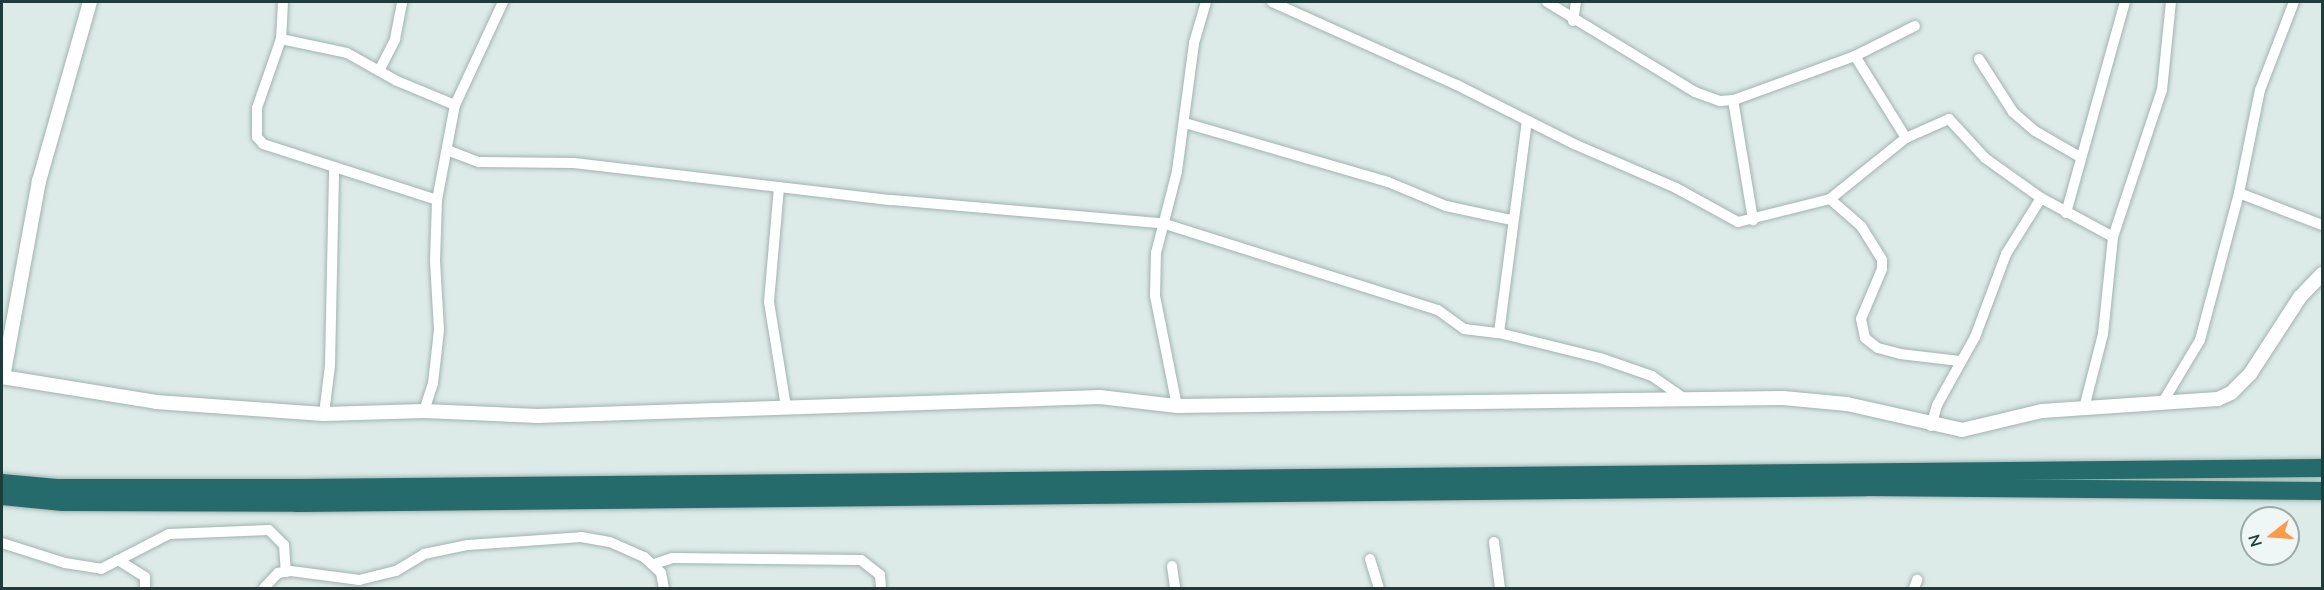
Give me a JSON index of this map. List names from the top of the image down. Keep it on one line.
{"north":"left"}
